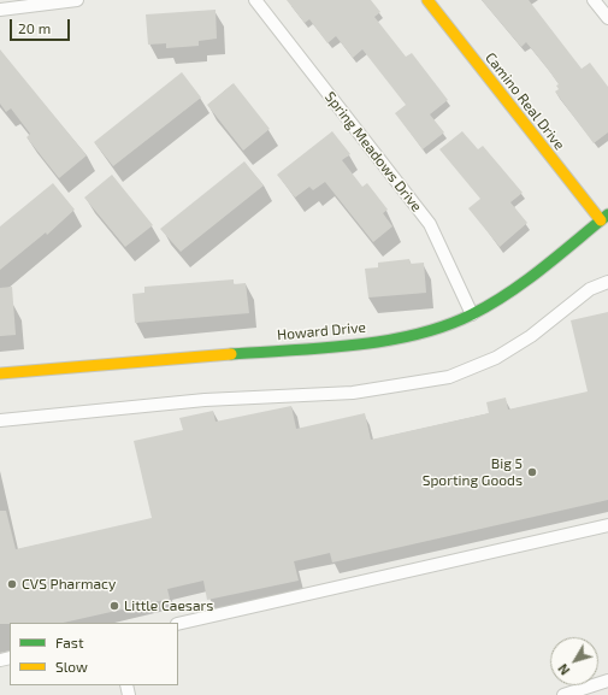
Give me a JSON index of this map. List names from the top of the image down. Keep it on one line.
{"streets":{"street":["Camino Real Drive","Howard Drive"],"lane":["Spring Meadows Drive"]},"crossings":[["Camino Real Drive","Howard Drive"],["Spring Meadows Drive","Howard Drive"]],"places":["Big 5 Sporting Goods","CVS Pharmacy","Little Caesars"],"legend":["Fast","Slow"],"scale_bar":"20 m","north":"bottom left"}
